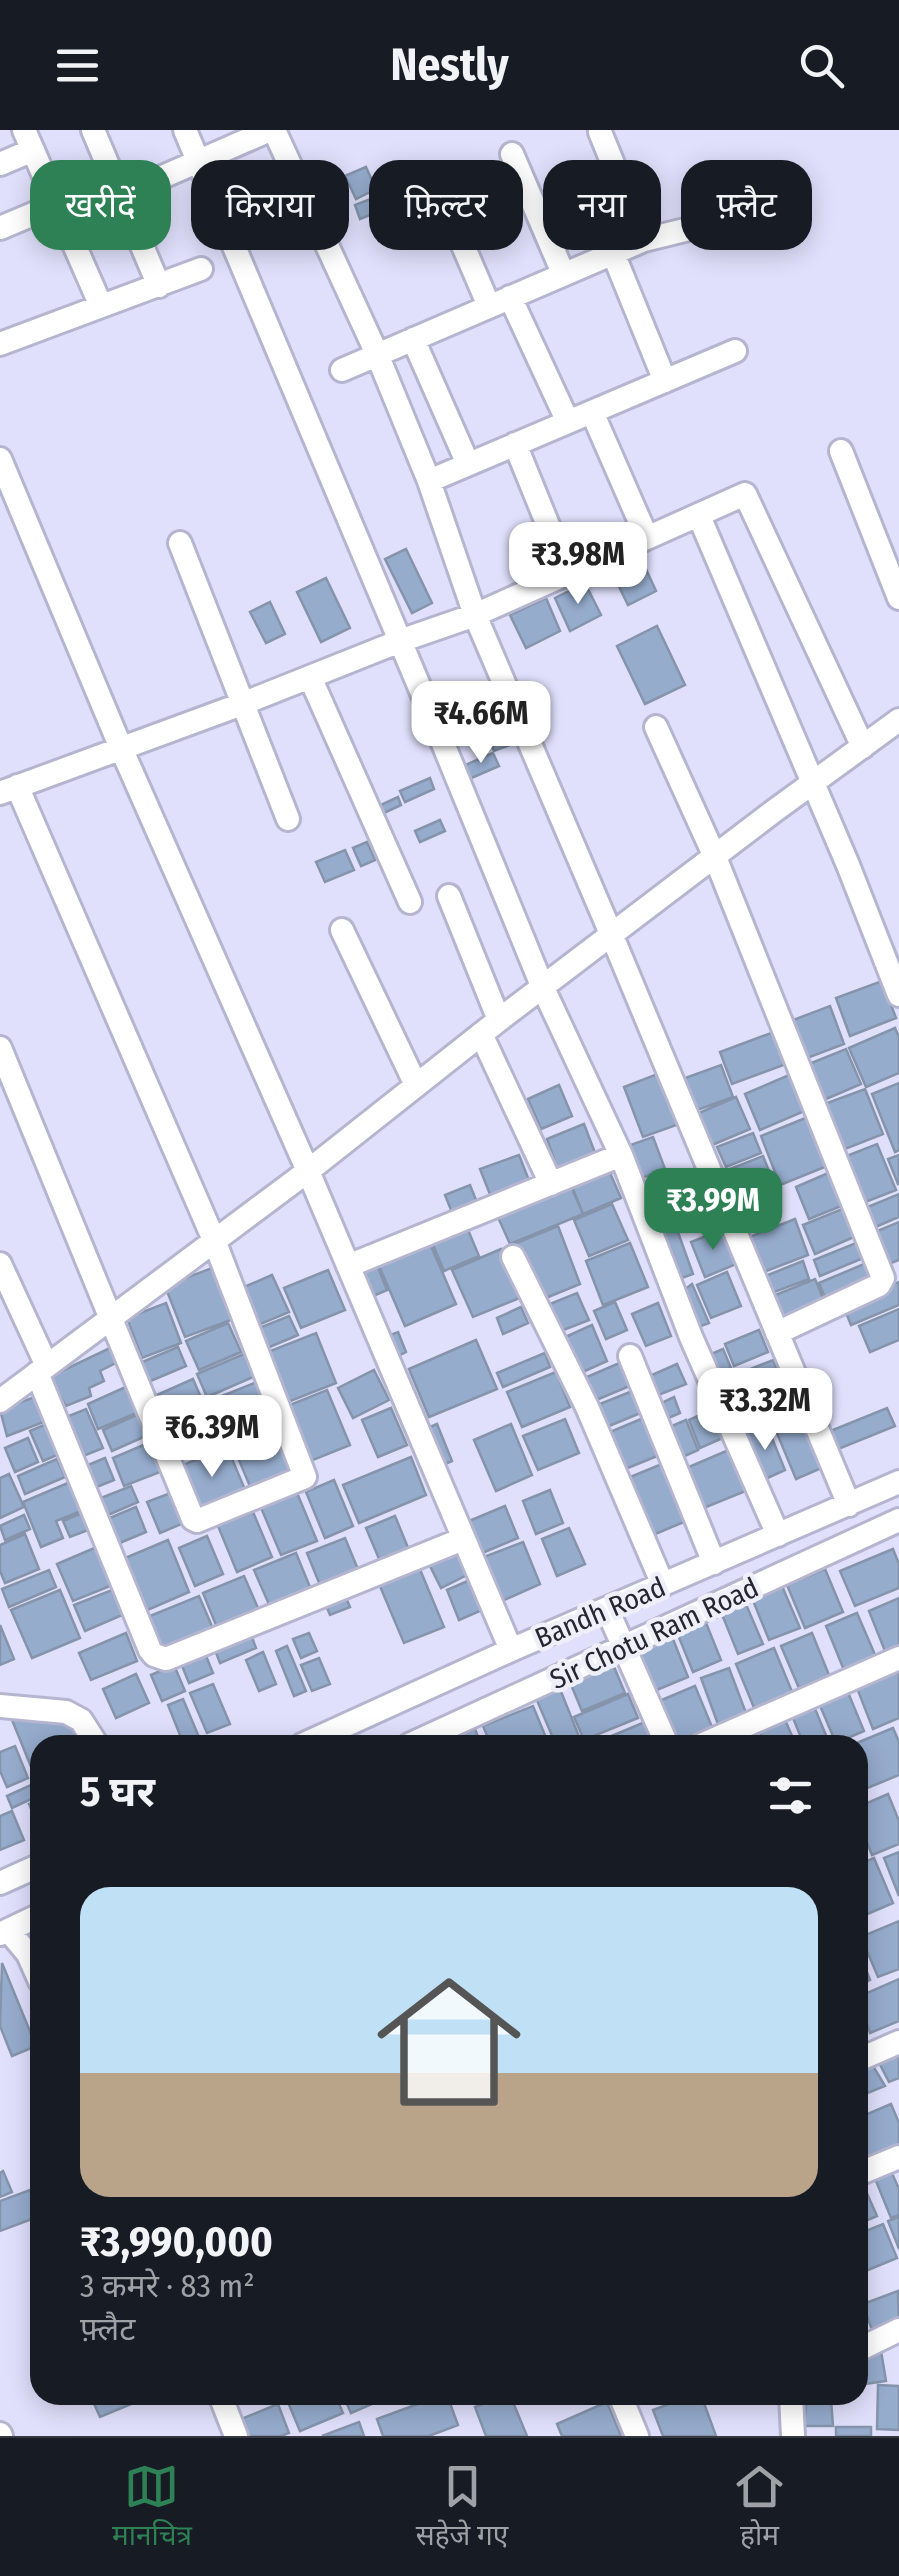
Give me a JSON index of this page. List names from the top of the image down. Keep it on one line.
{"streets":{"street":["Bandh Road","Sir Chotu Ram Road"]},"page":{"header":"Nestly","chip":["खरीदें","किराया","फ़िल्टर","नया","फ़्लैट"],"price":["₹3.98M","₹4.66M","₹3.99M","₹3.32M","₹6.39M"],"heading":"5 घर","list":[{"name":"₹3,990,000","note":"3 कमरे · 83 m² · फ़्लैट"}],"tabs":["मानचित्र","सहेजे गए","होम"]}}
